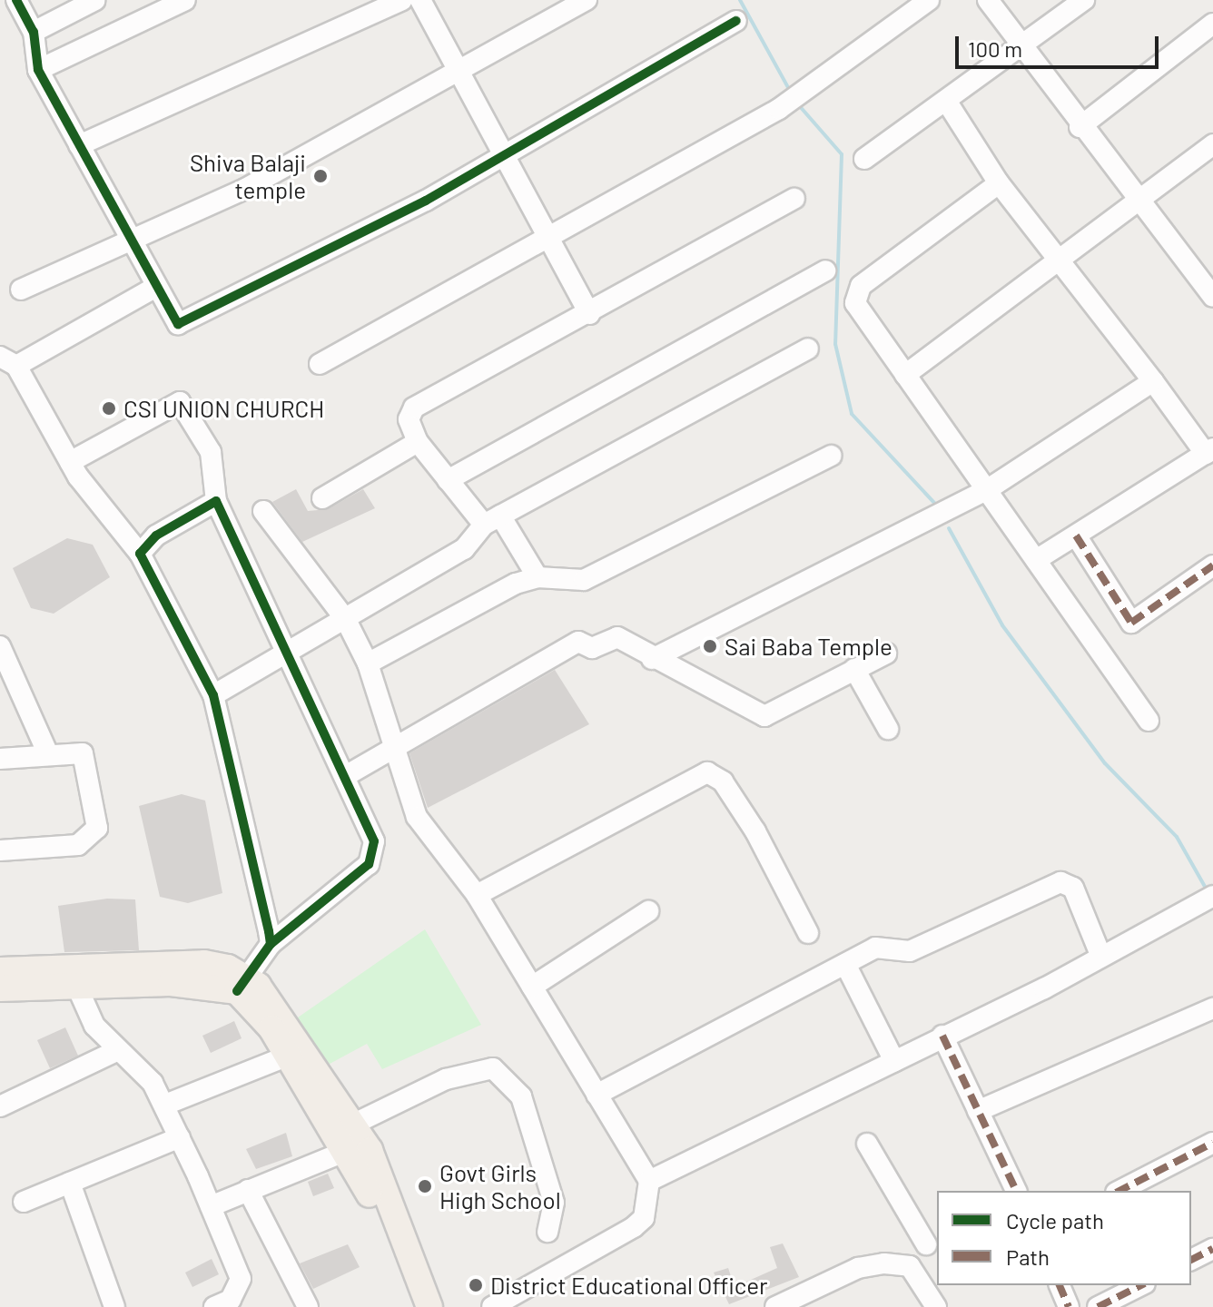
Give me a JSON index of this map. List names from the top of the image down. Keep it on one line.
{"places":["Shiva Balaji temple","CSI UNION CHURCH","Sai Baba Temple","Govt Girls High School","District Educational Officer"],"legend":["Cycle path","Path"],"scale_bar":"100 m"}
